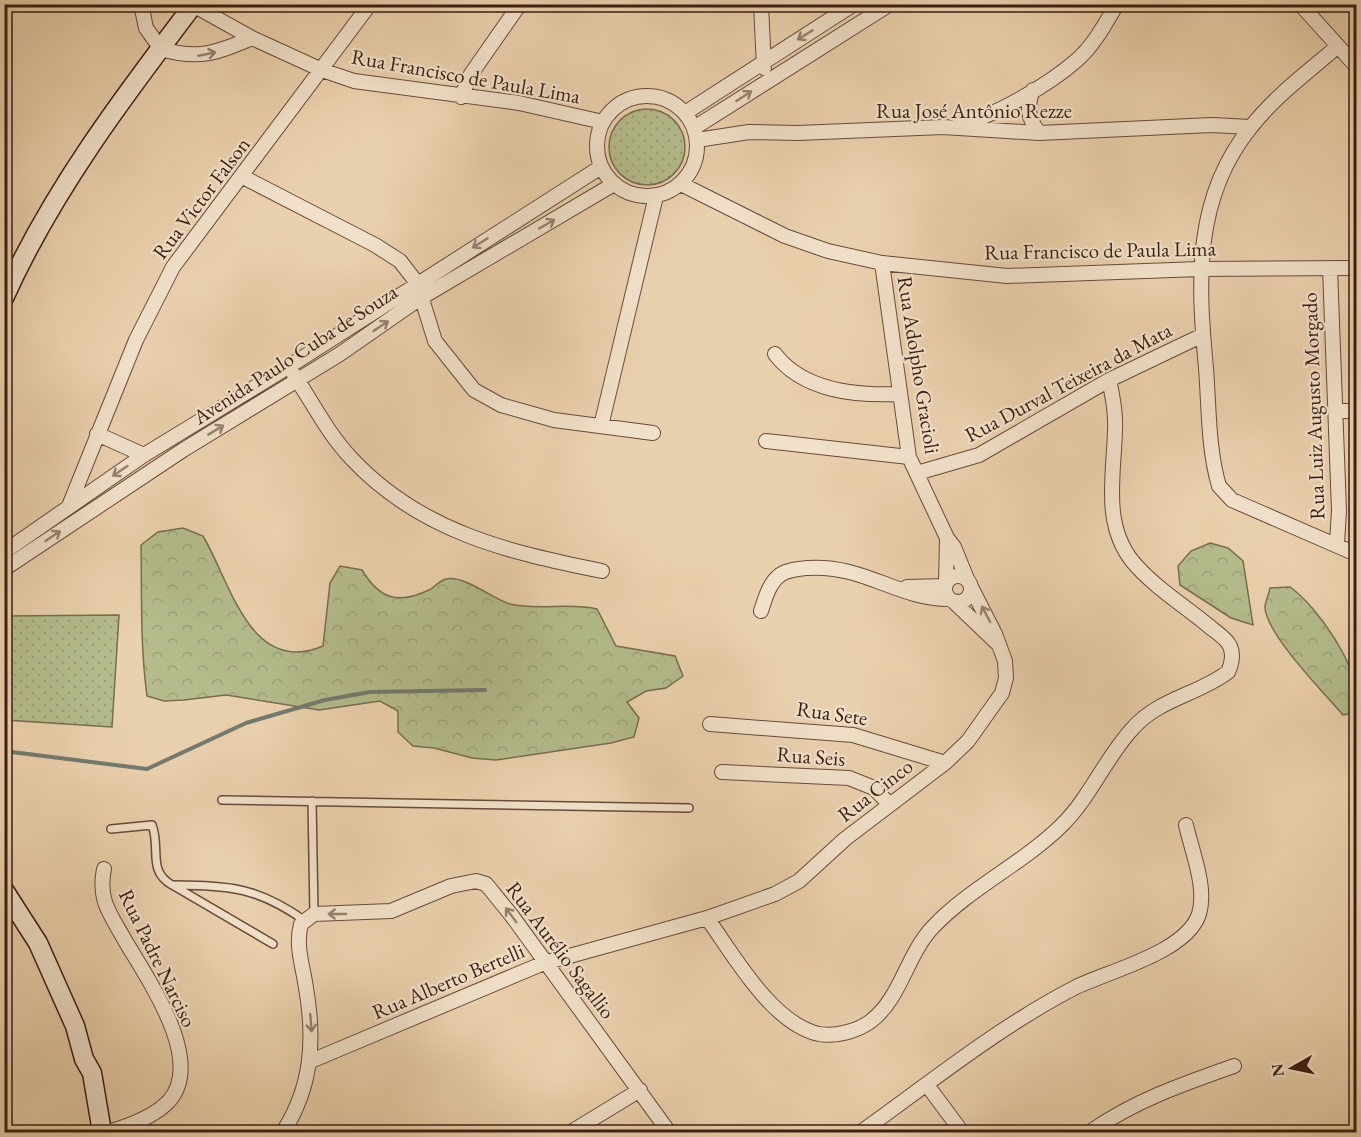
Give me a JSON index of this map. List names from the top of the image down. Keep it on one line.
{"streets":{"street":["Rua Francisco de Paula Lima","Rua José Antônio Rezze","Rua Victor Falson","Avenida Paulo Cuba de Souza","Rua Adolpho Gracioli","Rua Durval Teixeira da Mata","Rua Luiz Augusto Morgado","Rua Sete","Rua Seis","Rua Cinco","Rua Aurélio Sagallio","Rua Padre Narciso","Rua Alberto Bertelli"]},"crossings":[["Rua Francisco de Paula Lima","Rua José Antônio Rezze"],["Rua Francisco de Paula Lima","Rua Victor Falson"],["Rua Francisco de Paula Lima","Avenida Paulo Cuba de Souza"],["Rua Francisco de Paula Lima","Rua Adolpho Gracioli"],["Rua Francisco de Paula Lima","Rua Luiz Augusto Morgado"],["Rua José Antônio Rezze","Avenida Paulo Cuba de Souza"],["Rua Victor Falson","Avenida Paulo Cuba de Souza"],["Rua Adolpho Gracioli","Rua Durval Teixeira da Mata"],["Rua Adolpho Gracioli","Rua Cinco"],["Rua Sete","Rua Cinco"],["Rua Seis","Rua Cinco"],["Rua Cinco","Rua Alberto Bertelli"],["Rua Aurélio Sagallio","Rua Alberto Bertelli"]],"one_way":["Rua Aurélio Sagallio"],"north":"left"}
